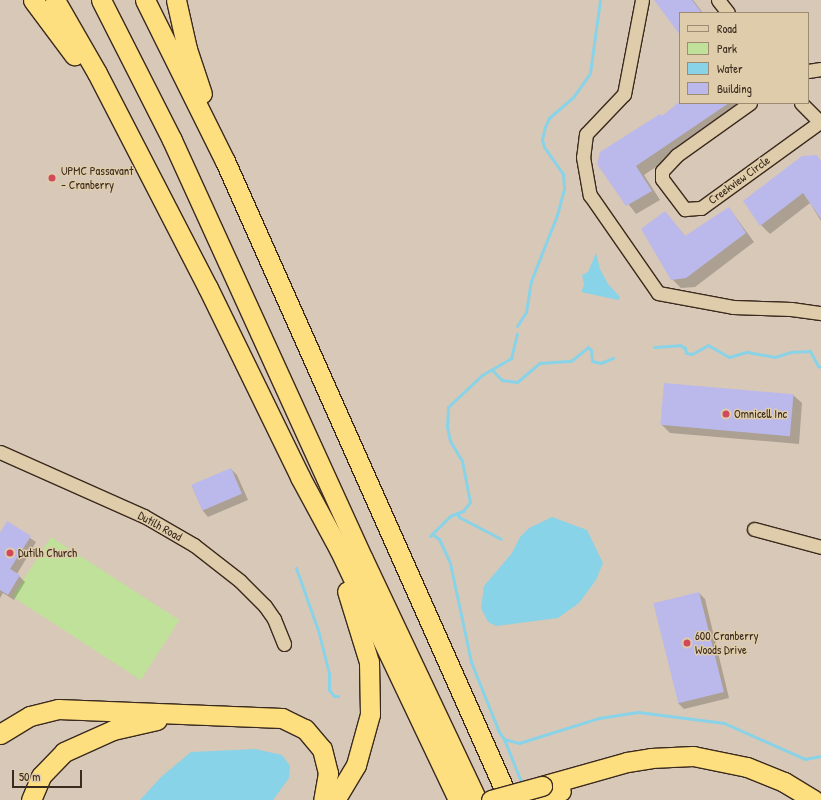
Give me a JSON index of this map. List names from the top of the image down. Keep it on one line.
{"streets":{"street":["Creekview Circle","Dutilh Road"]},"places":["UPMC Passavant – Cranberry","Omnicell Inc","Dutilh Church","600 Cranberry Woods Drive"],"legend":["Road","Park","Water","Building"],"scale_bar":"50 m"}
